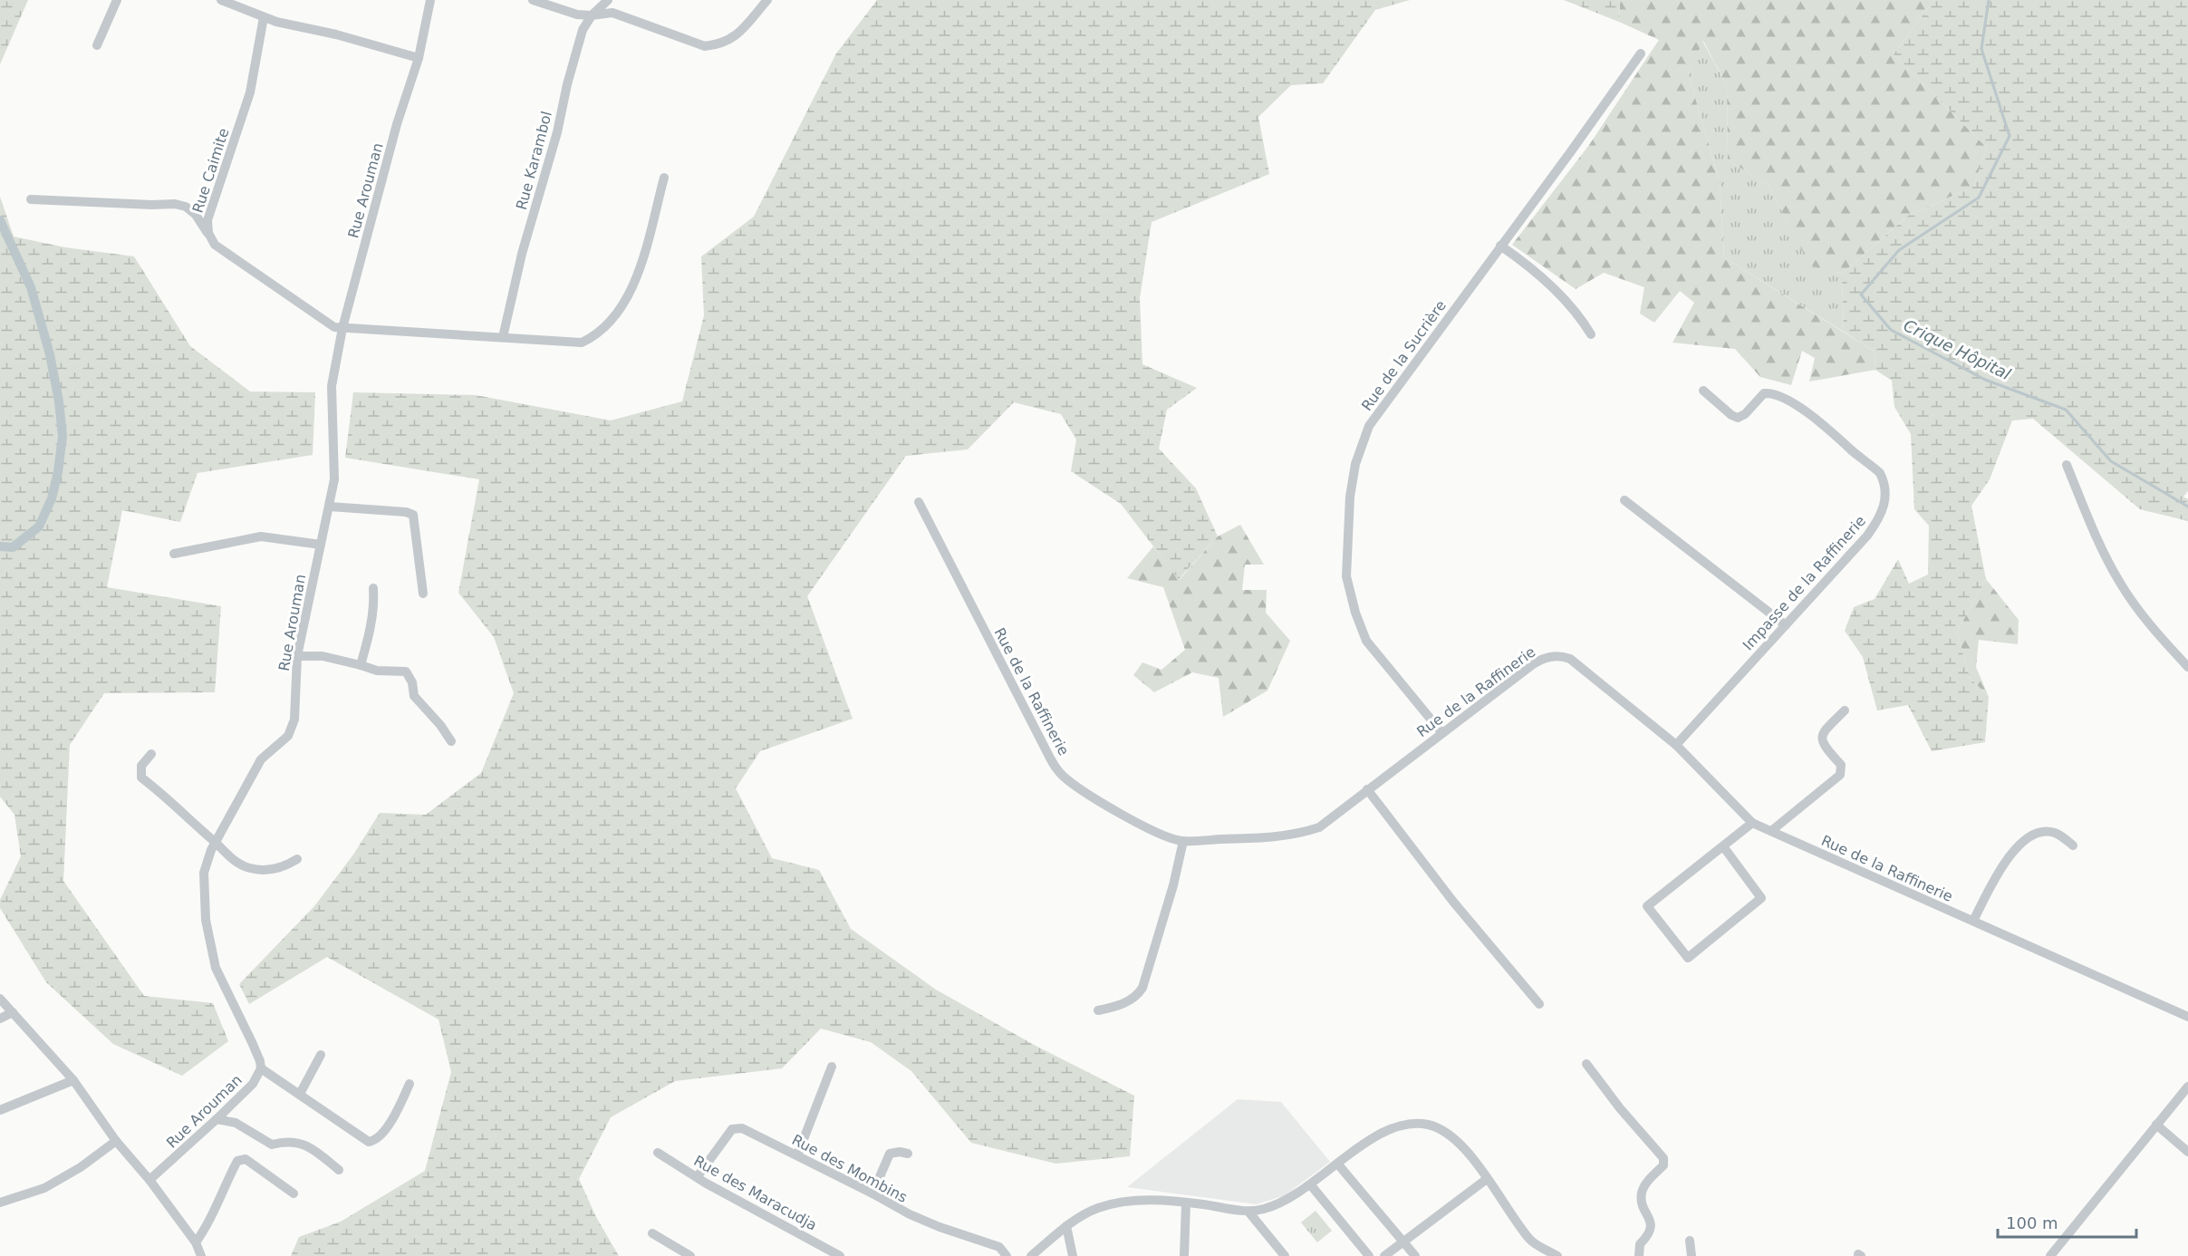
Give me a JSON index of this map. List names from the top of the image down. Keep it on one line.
{"streets":{"street":["Rue Karambol","Rue Caimite","Rue Arouman","Rue de la Sucrière","Impasse de la Raffinerie","Rue de la Raffinerie","Rue des Mombins","Rue des Maracudja"]},"crossings":[["Rue Caimite","Rue Arouman"],["Rue de la Sucrière","Rue de la Raffinerie"],["Impasse de la Raffinerie","Rue de la Raffinerie"],["Rue des Mombins","Rue des Maracudja"]],"water":["Crique Hôpital"],"scale_bar":"100 m"}
